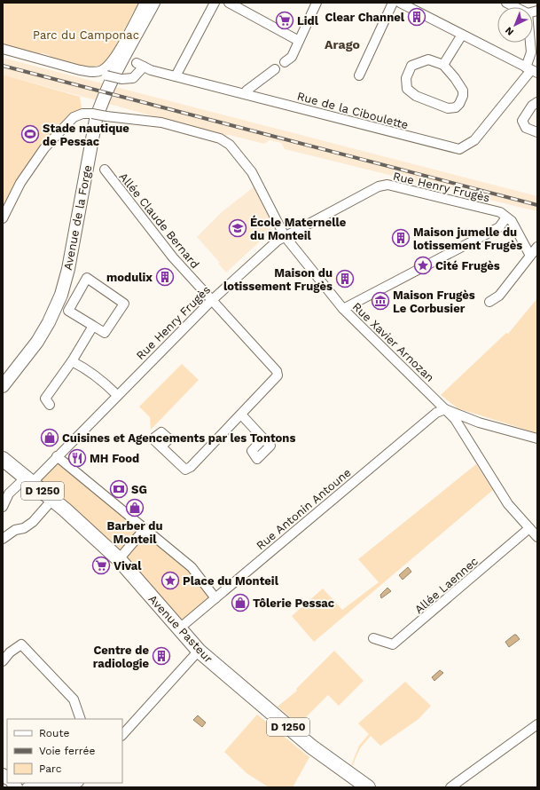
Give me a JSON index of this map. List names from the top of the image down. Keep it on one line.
{"streets":{"main road":["Avenue de la Forge","D 1250","Avenue Pasteur"],"street":["Rue de la Ciboulette","Rue Henry Frugès","Allée Claude Bernard","Rue Xavier Arnozan","Rue Antonin Antoune","Allée Laennec"]},"crossings":[["Rue Henry Frugès","Allée Claude Bernard"],["Rue Henry Frugès","Rue Xavier Arnozan"],["Rue Henry Frugès","Avenue Pasteur"],["Rue Xavier Arnozan","Rue Antonin Antoune"],["Rue Xavier Arnozan","Allée Laennec"],["Rue Antonin Antoune","Avenue Pasteur"]],"districts":["Arago"],"parks":["Parc du Camponac"],"places":{"building":["Clear Channel","Maison jumelle du lotissement Frugès","modulix","Maison du lotissement Frugès","Centre de radiologie"],"supermarket":["Lidl","Vival"],"sports":["Stade nautique de Pessac"],"school or university":["École Maternelle du Monteil"],"place":["Cité Frugès","Place du Monteil"],"museum":["Maison Frugès Le Corbusier"],"shop":["Cuisines et Agencements par les Tontons","Barber du Monteil","Tôlerie Pessac"],"restaurant":["MH Food"],"bank":["SG"]},"legend":["Route","Voie ferrée","Parc"],"north":"bottom left"}
